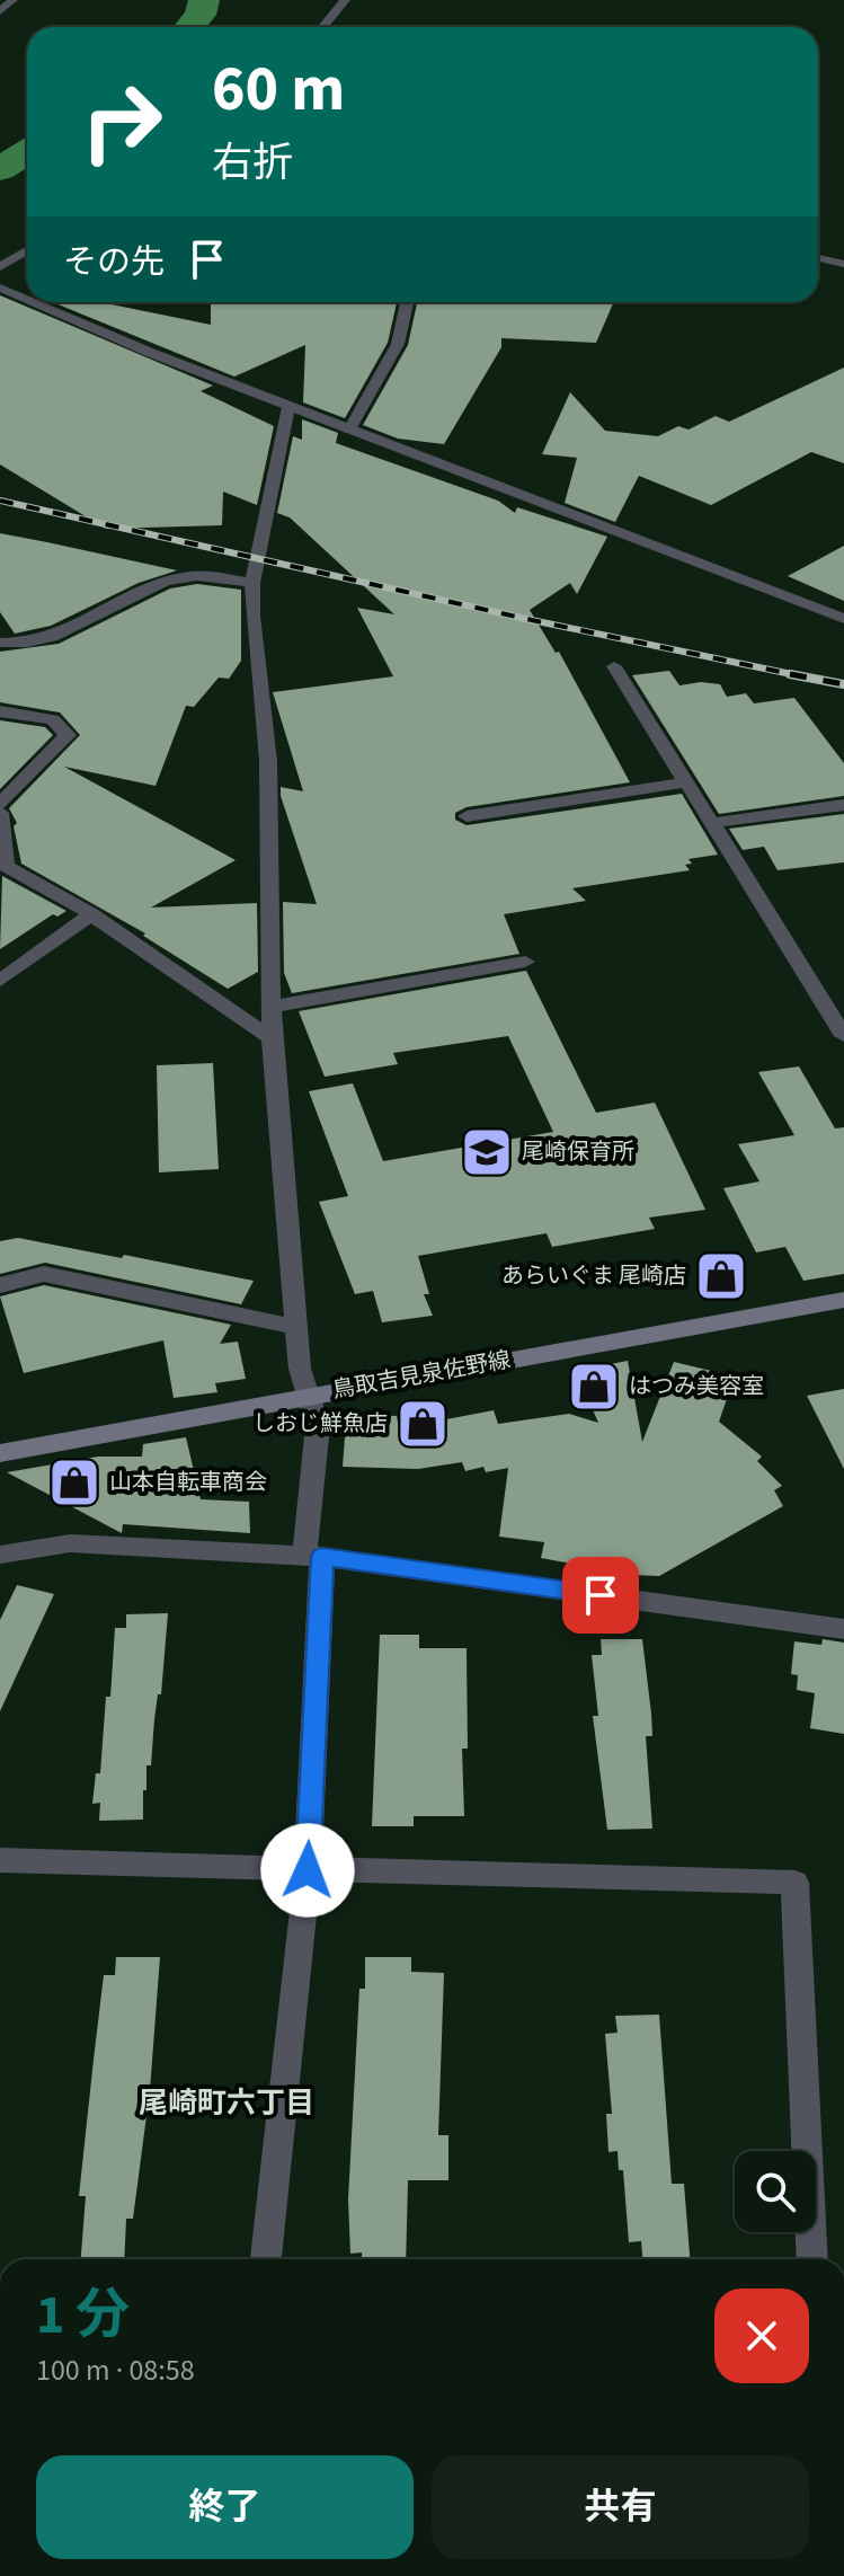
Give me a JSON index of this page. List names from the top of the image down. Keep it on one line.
{"streets":{"main road":["鳥取吉見泉佐野線"]},"districts":["尾崎町六丁目"],"places":{"school or university":["尾崎保育所"],"shop":["あらいぐま 尾崎店","はつみ美容室","しおじ鮮魚店","山本自転車商会"]},"page":{"turn":["60 m","右折"],"then":"その先","heading":["1 分","100 m · 08:58"],"buttons":["終了","共有"]}}
